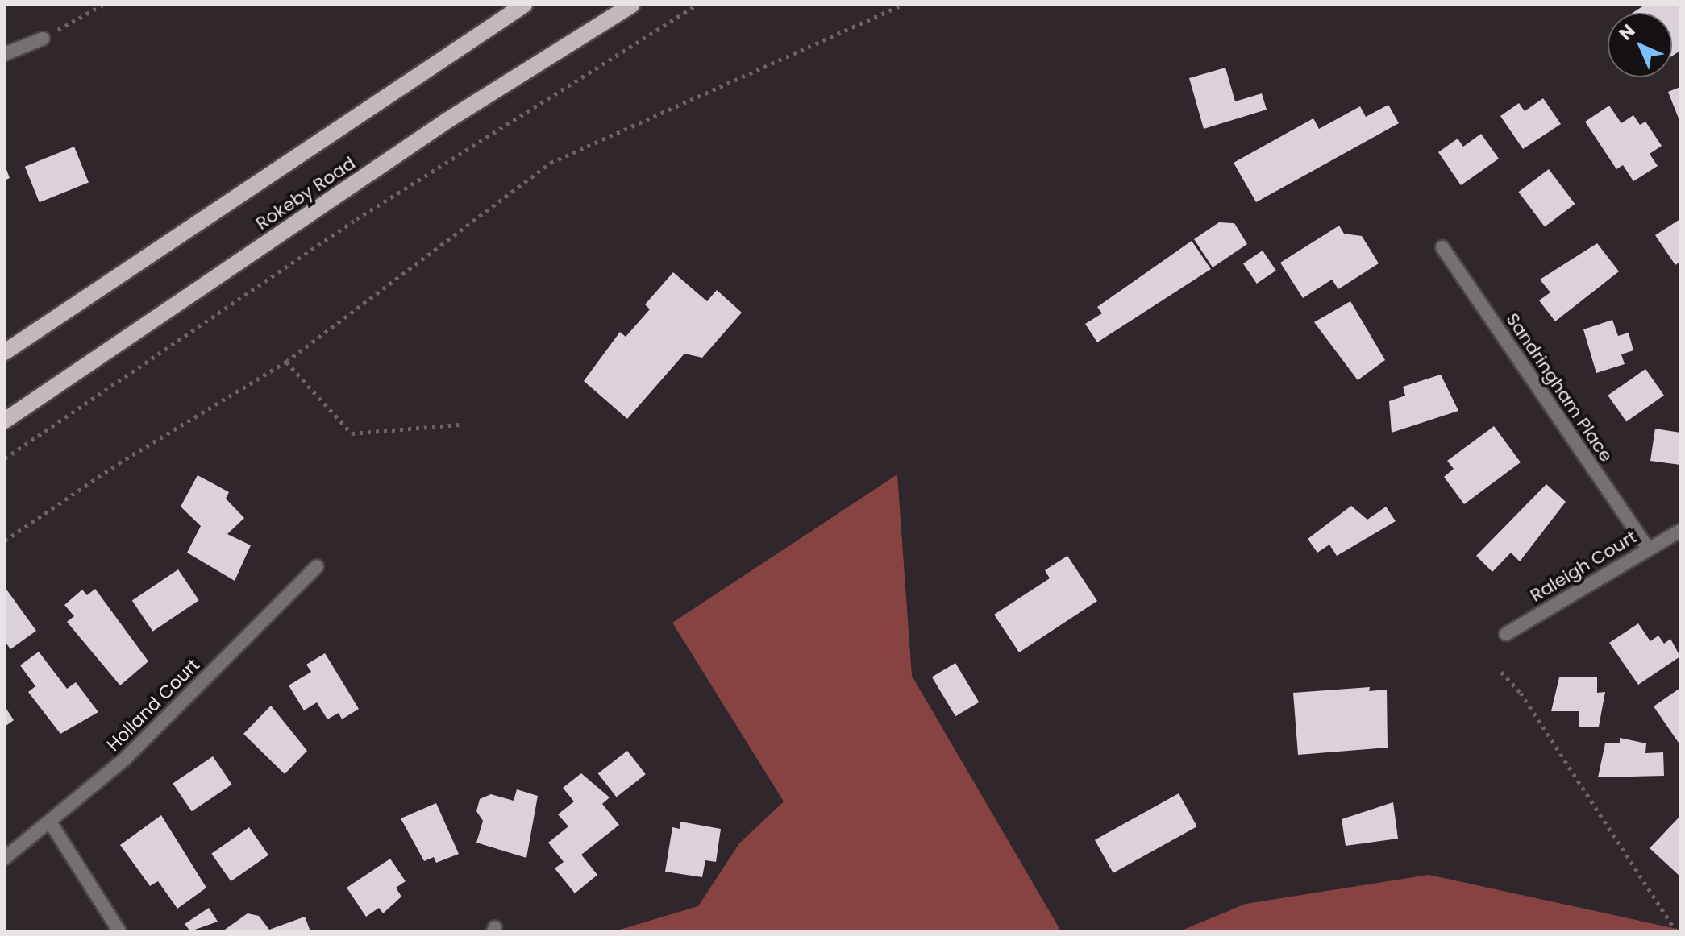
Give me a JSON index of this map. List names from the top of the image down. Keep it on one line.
{"streets":{"main road":["Rokeby Road"],"street":["Sandringham Place","Raleigh Court","Holland Court"]},"crossings":[["Sandringham Place","Raleigh Court"]],"north":"top left"}
